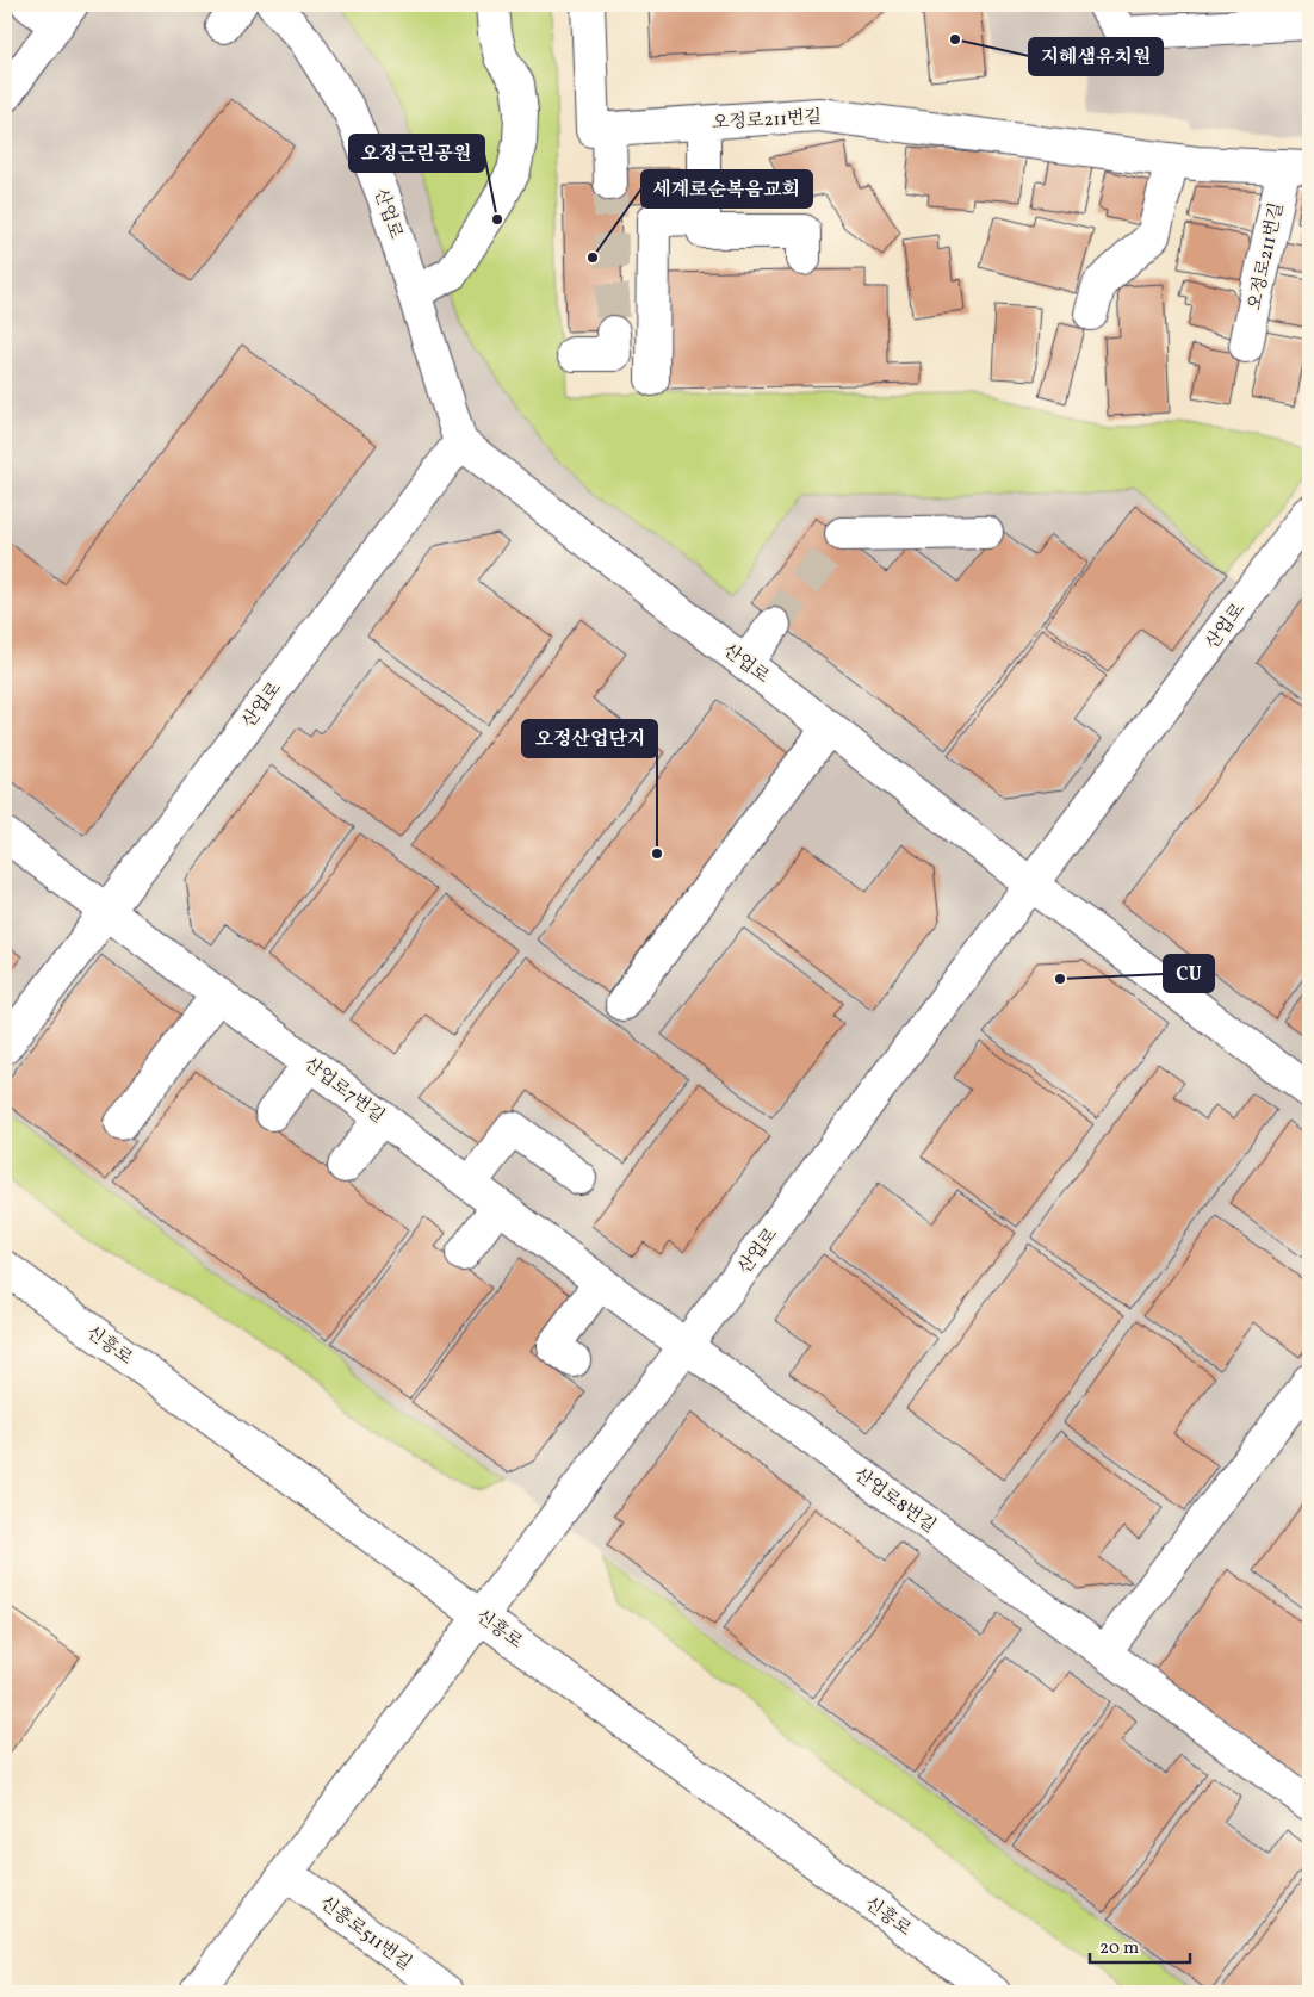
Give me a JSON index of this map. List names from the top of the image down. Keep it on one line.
{"streets":{"street":["오정로211번길","산업로","산업로7번길","신흥로","산업로8번길","신흥로511번길"]},"crossings":[["산업로","산업로7번길"],["산업로","신흥로"],["산업로","산업로8번길"],["산업로","신흥로511번길"],["산업로7번길","산업로8번길"]],"places":["지혜샘유치원","오정근린공원","세계로순복음교회","오정산업단지","CU"],"scale_bar":"20 m"}
